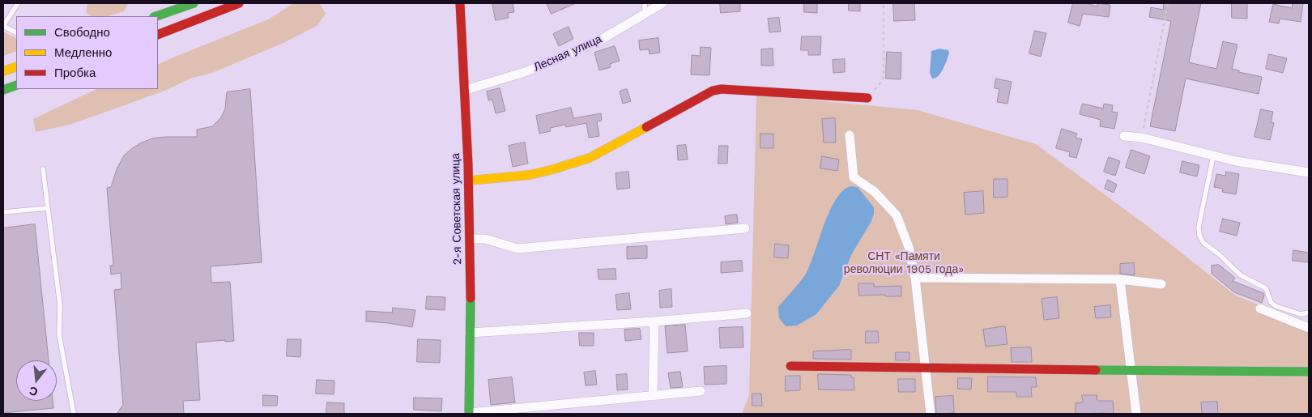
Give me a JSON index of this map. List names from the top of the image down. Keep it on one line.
{"streets":{"street":["Лесная улица","2-я Советская улица"]},"crossings":[["Лесная улица","2-я Советская улица"]],"parks":["СНТ «Памяти революции 1905 года»"],"legend":["Свободно","Медленно","Пробка"],"north":"bottom"}
